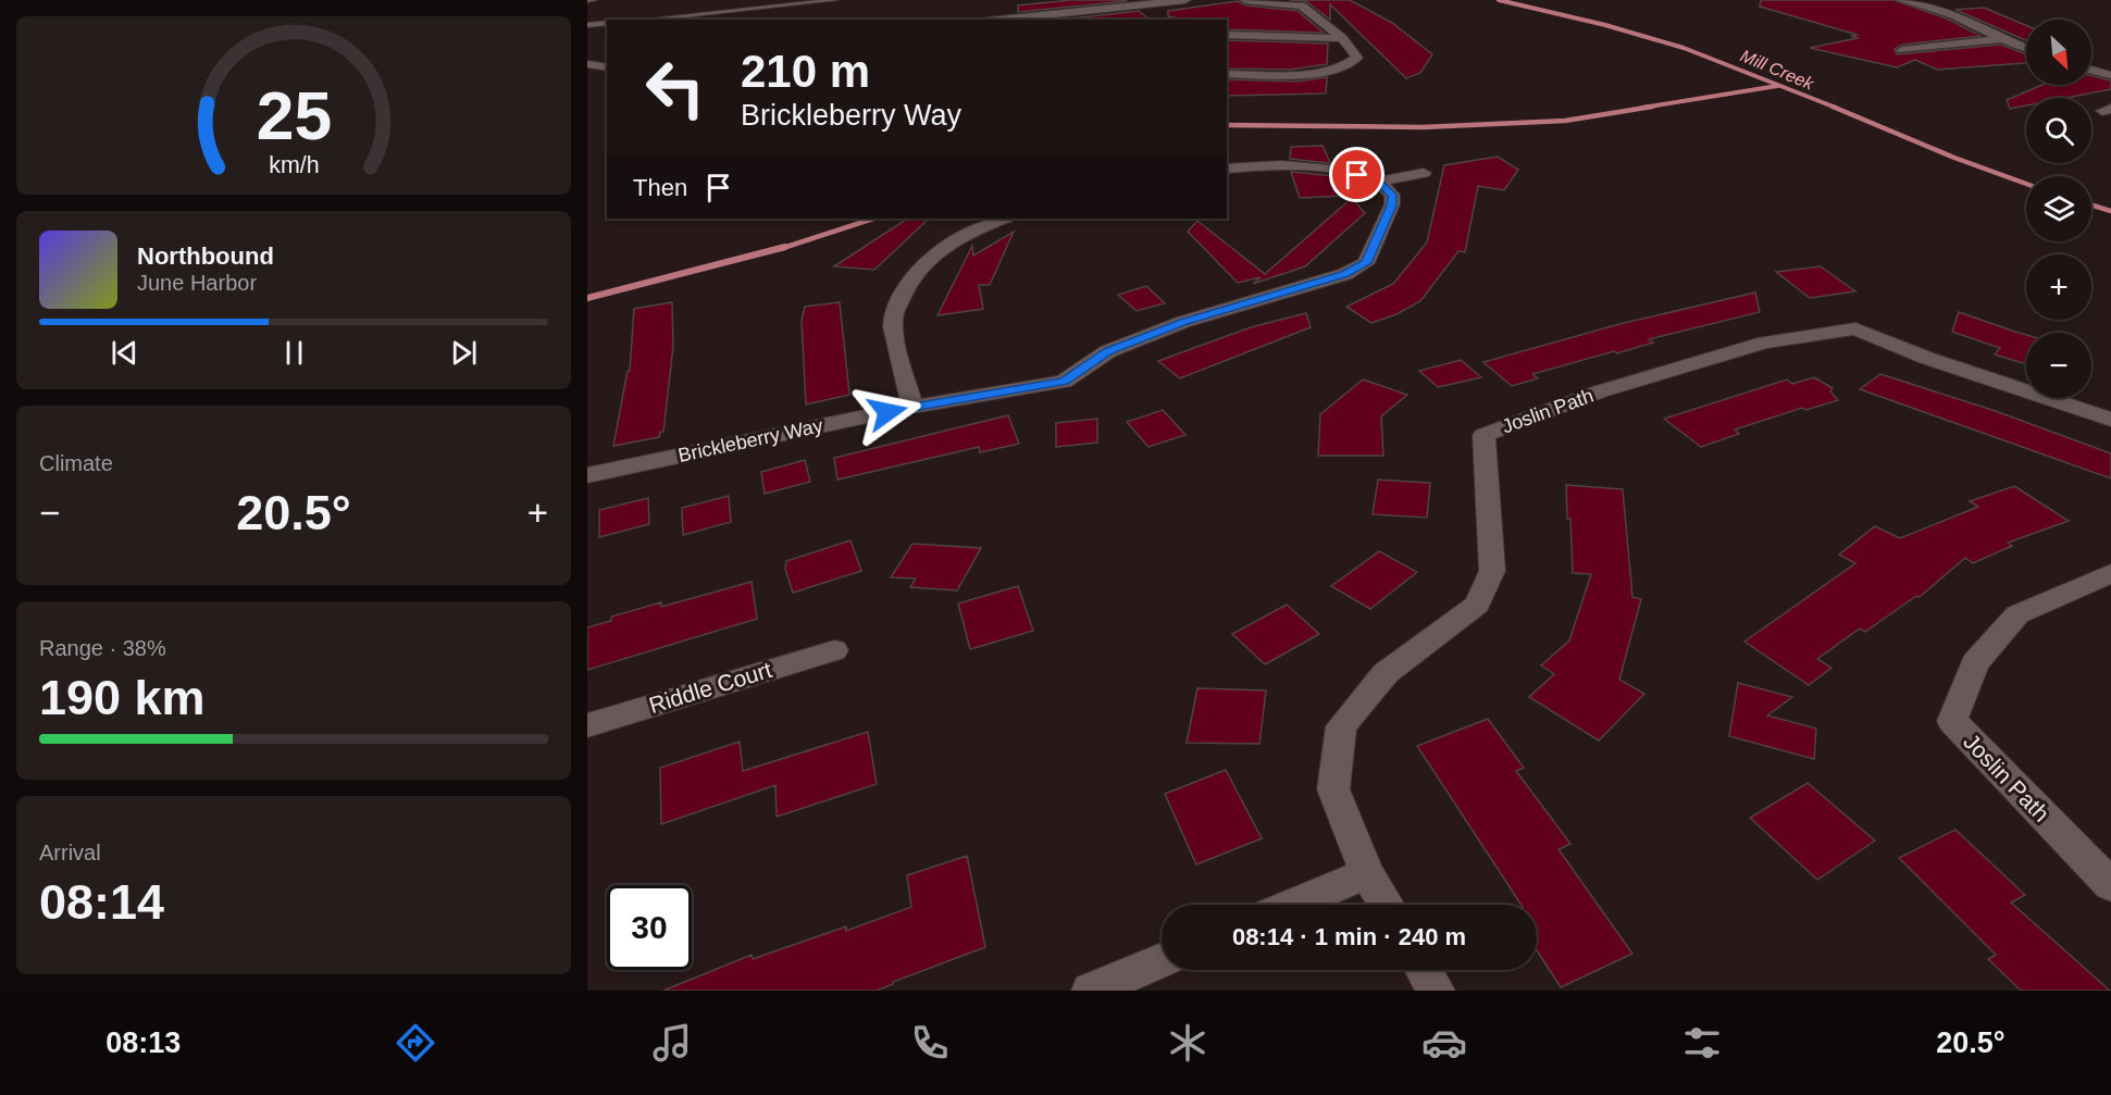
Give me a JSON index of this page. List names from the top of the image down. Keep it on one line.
{"streets":{"street":["Joslin Path","Brickleberry Way","Riddle Court"]},"water":["Mill Creek"],"north":"bottom right","page":{"map_buttons":["+","−"],"turn":["210 m","Brickleberry Way"],"then":"Then","song":["Northbound","June Harbor"],"tile":["Climate",["Range · 38%","190 km"],["Arrival","08:14"]],"heat":["−","20.5°","+"],"limit":"30","trip":"08:14 · 1 min · 240 m","tabs":["08:13","20.5°"],"gauge":["25","km/h"]}}
